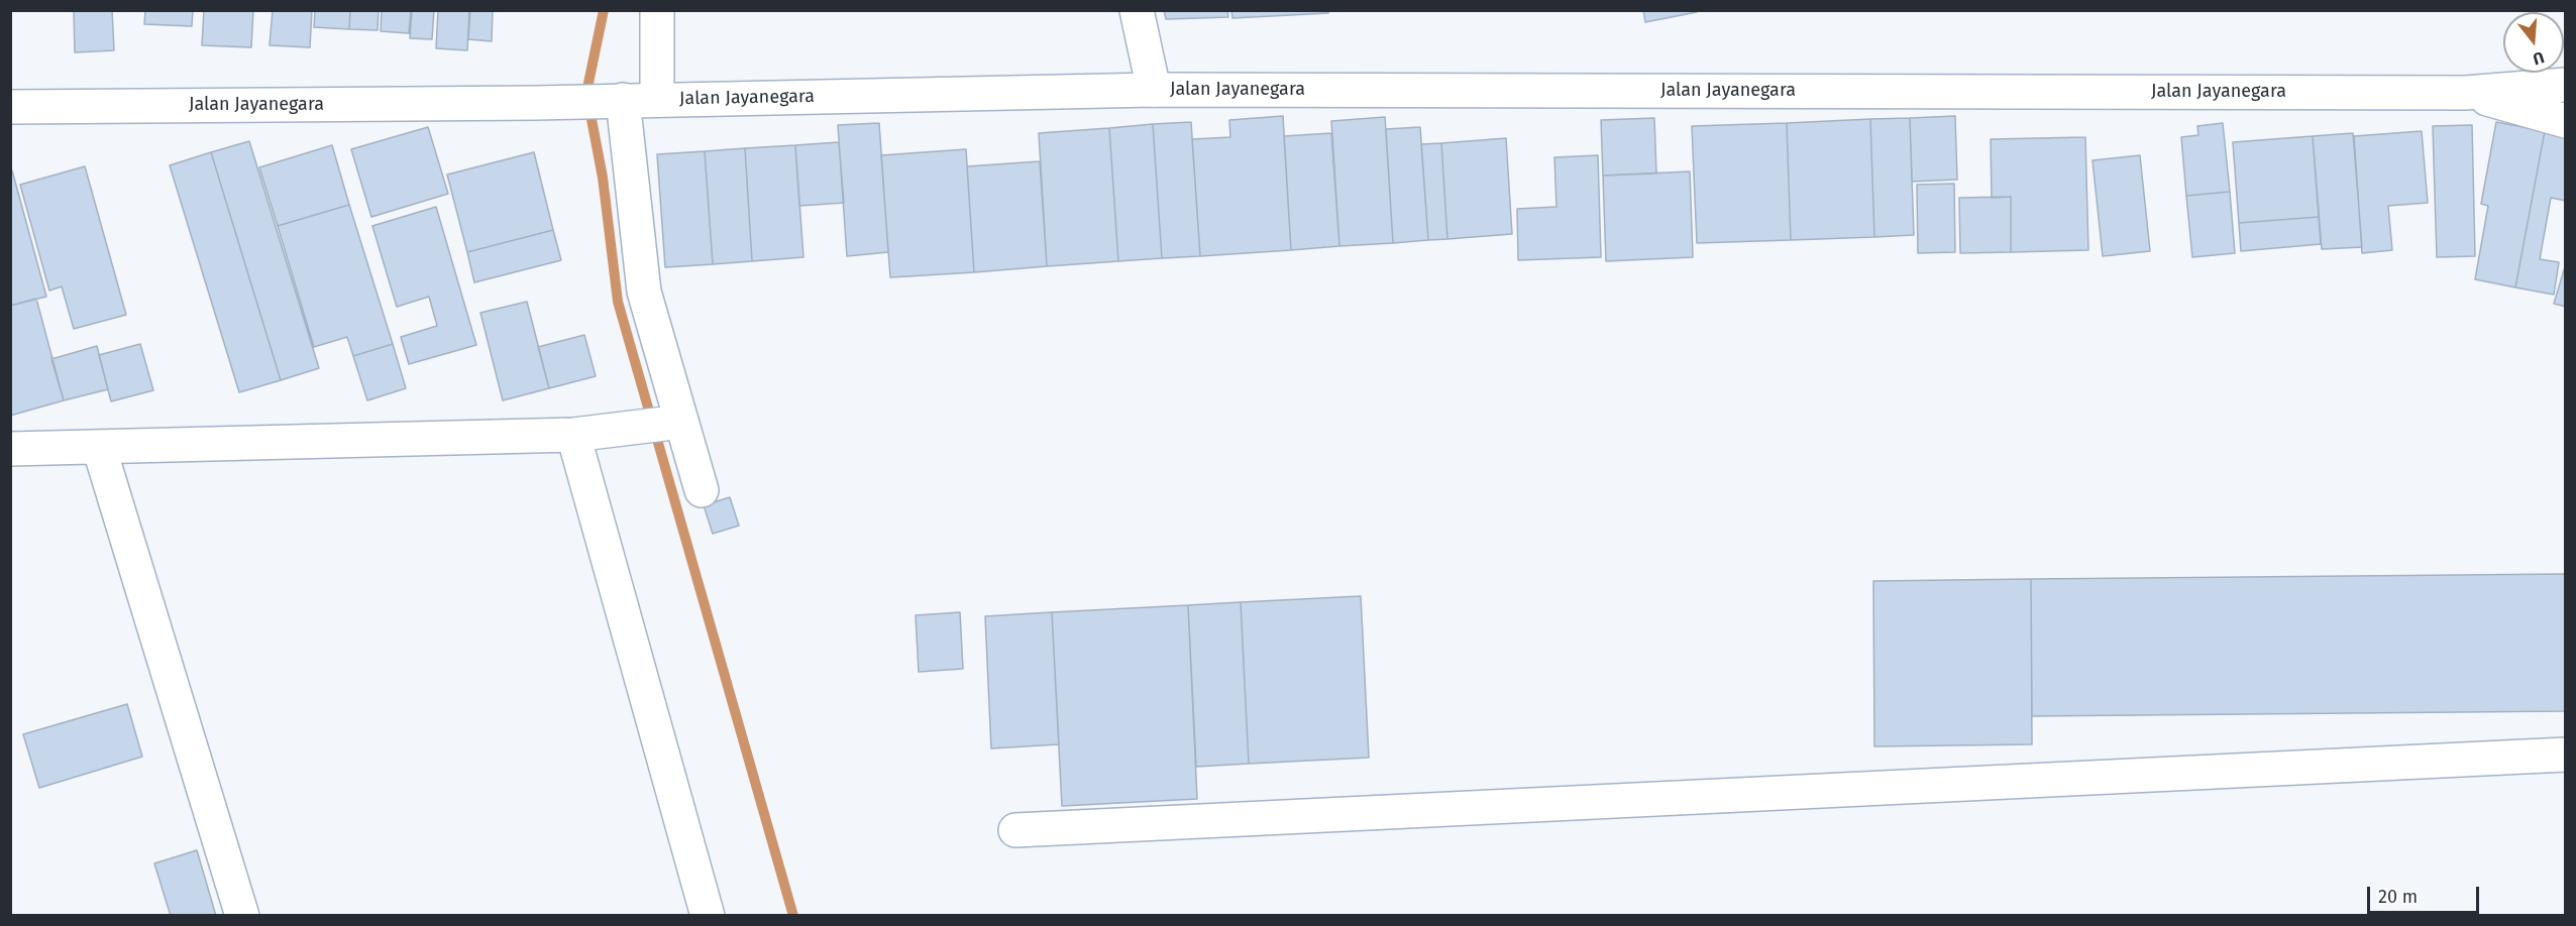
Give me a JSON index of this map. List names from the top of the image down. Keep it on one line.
{"streets":{"main road":["Jalan Jayanegara"]},"scale_bar":"20 m","north":"bottom"}
